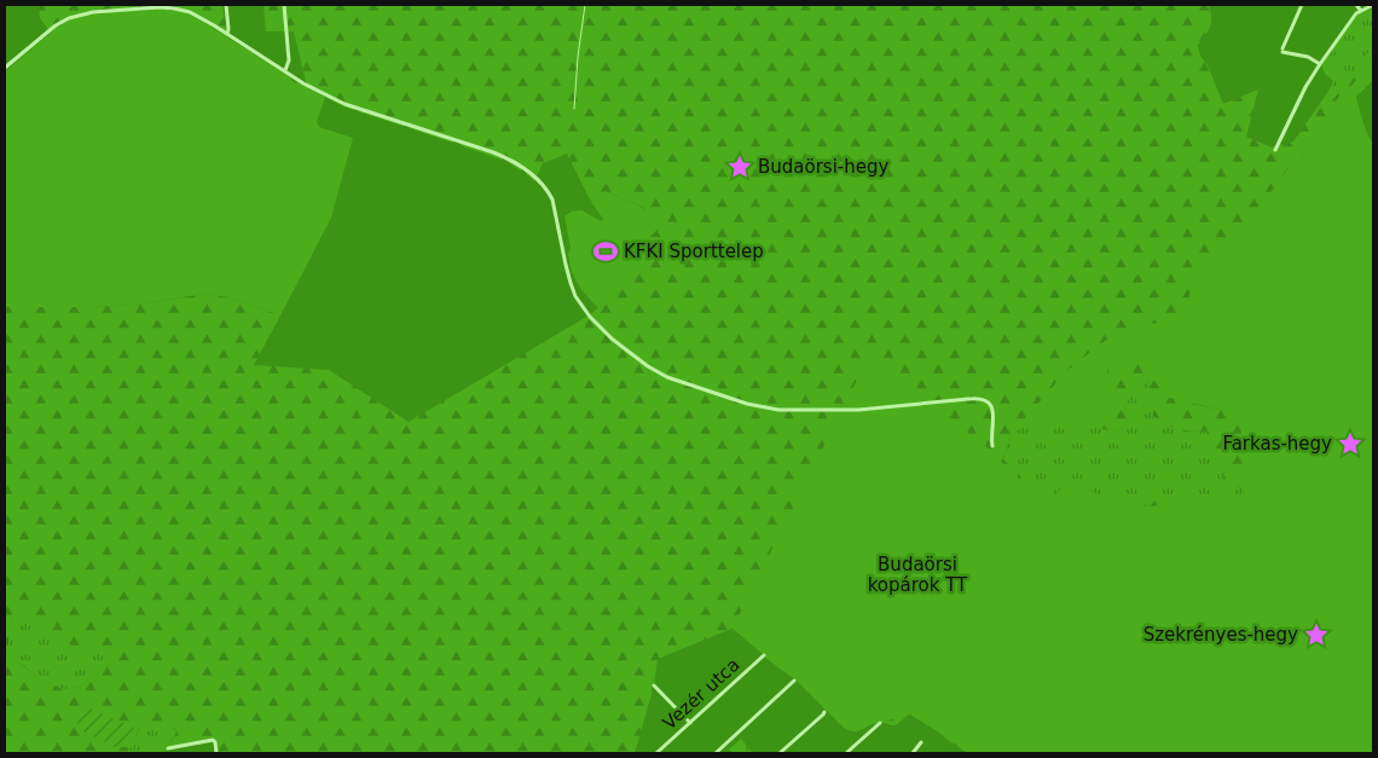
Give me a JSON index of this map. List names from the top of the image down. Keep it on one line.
{"streets":{"street":["Vezér utca"]},"parks":["Budaörsi kopárok TT"],"places":{"place":["Budaörsi-hegy","Farkas-hegy","Szekrényes-hegy"],"sports":["KFKI Sporttelep"]}}
